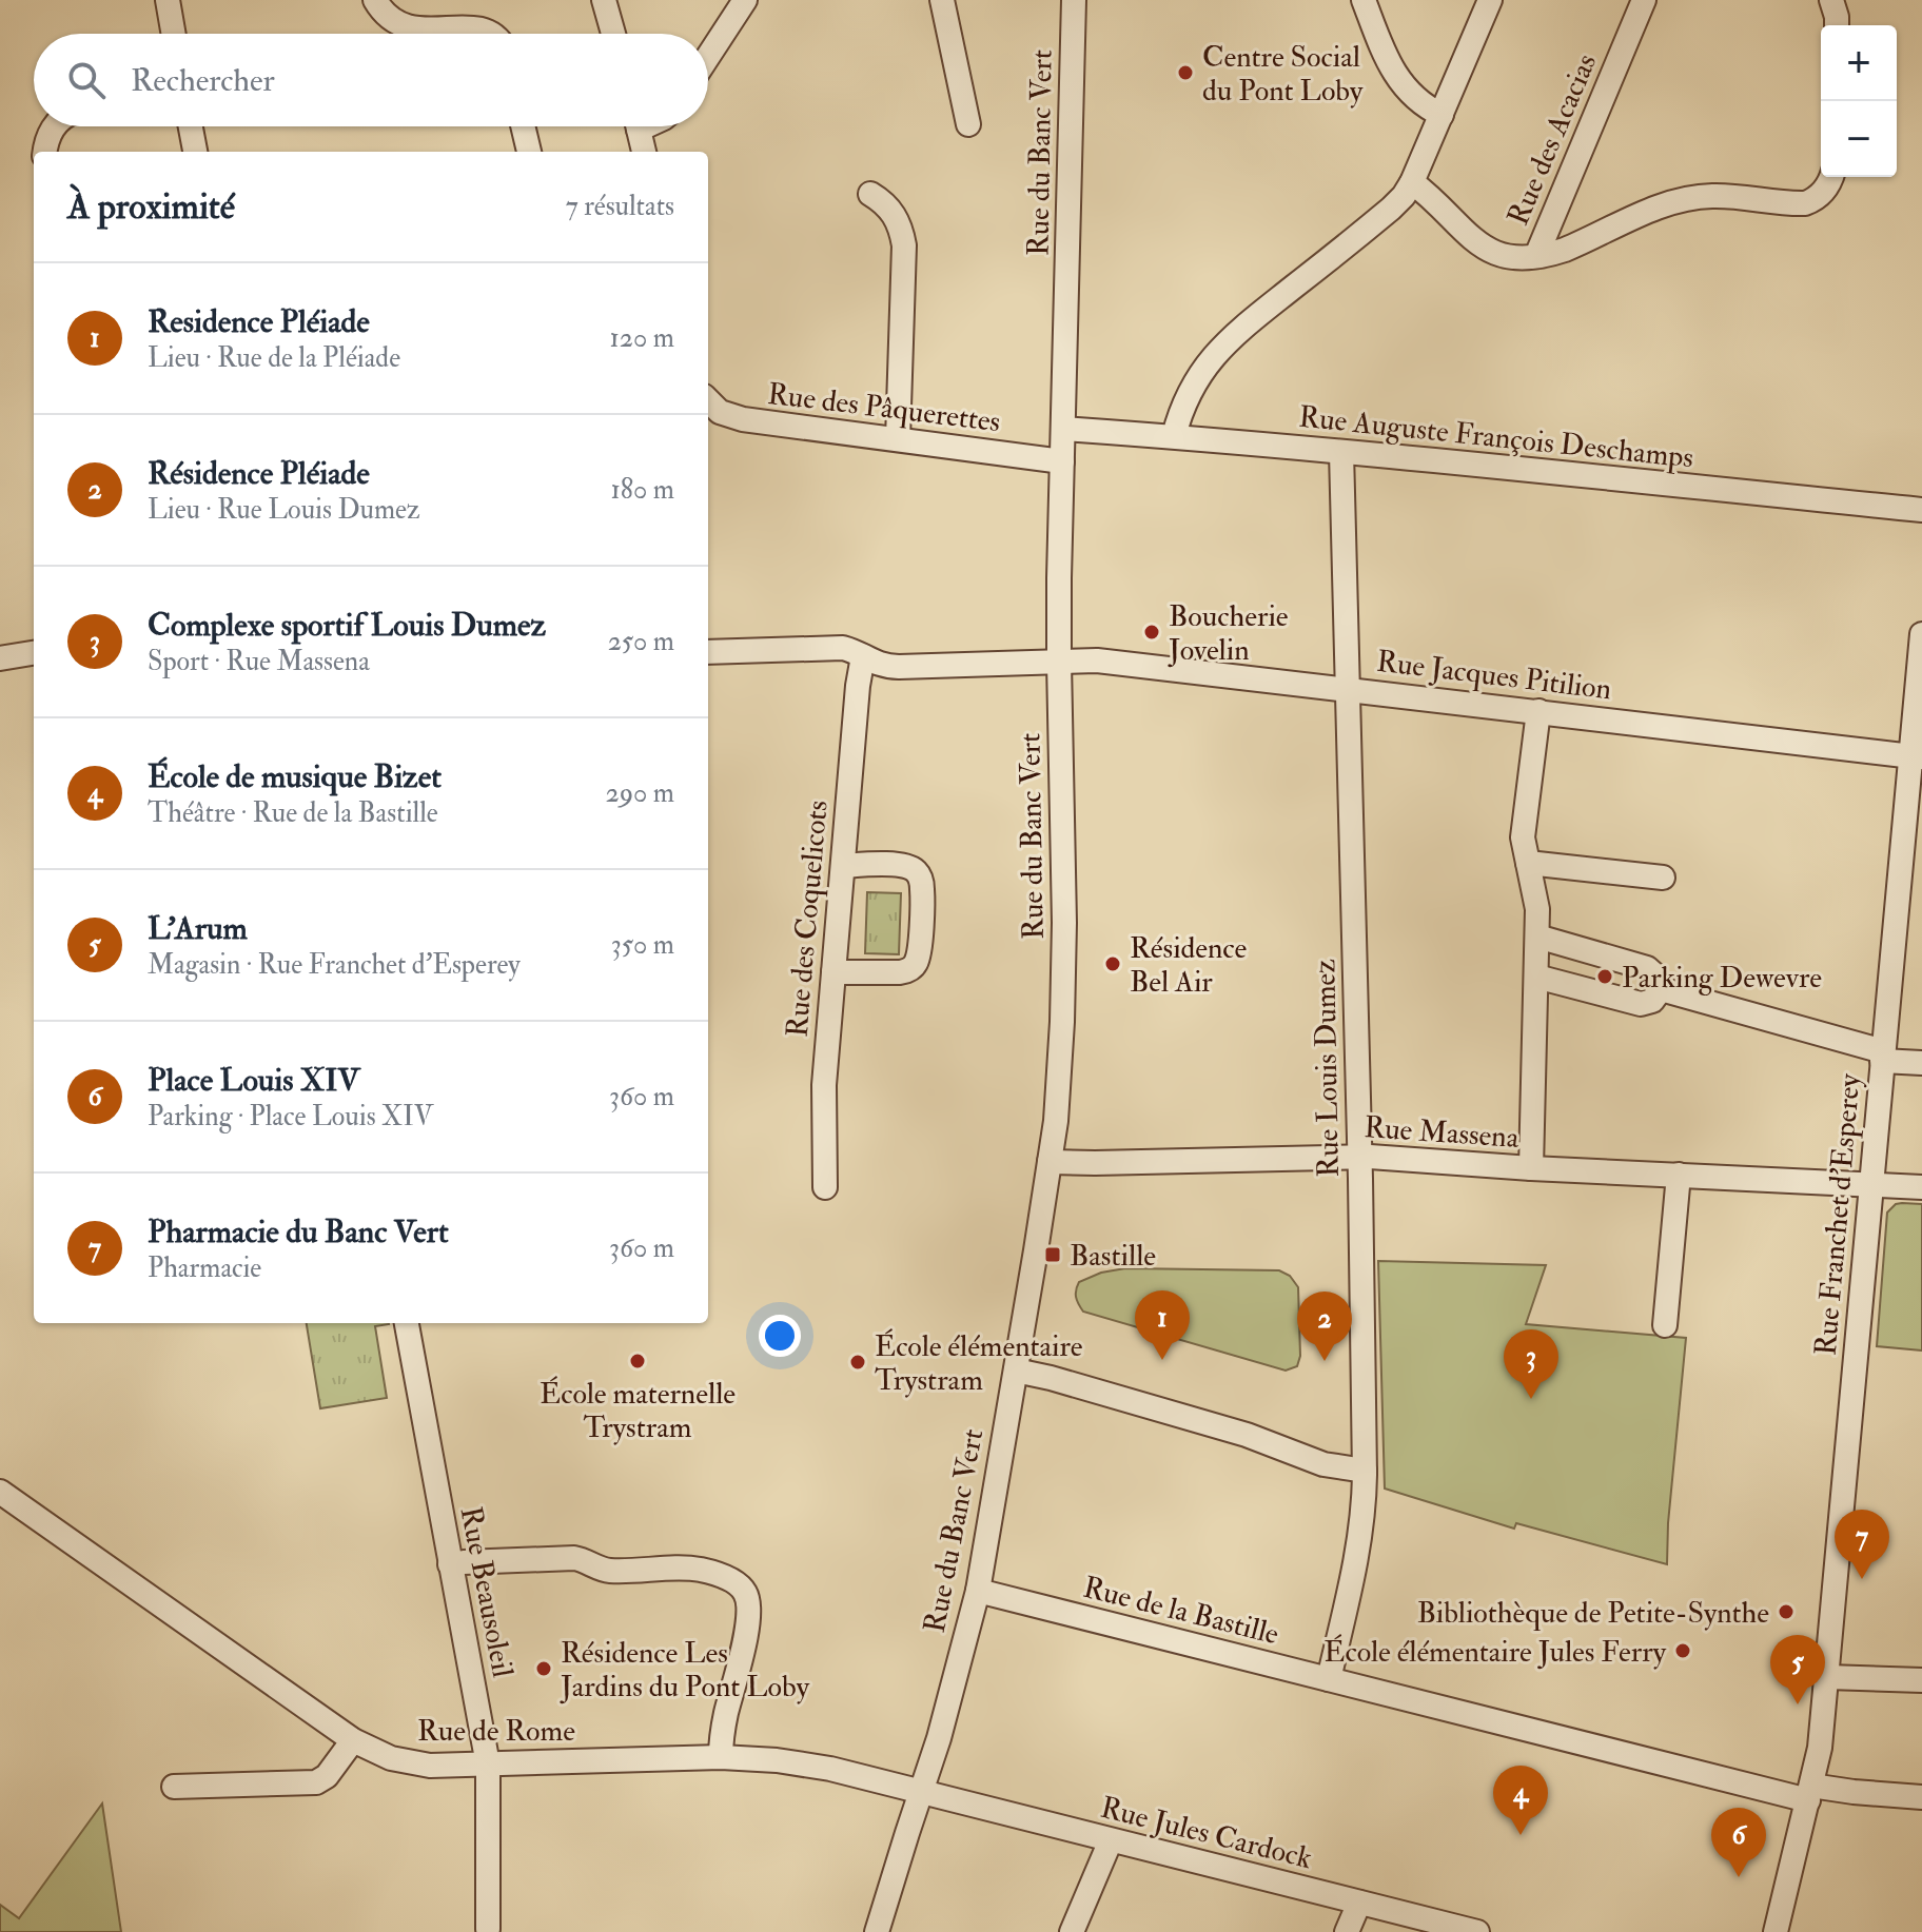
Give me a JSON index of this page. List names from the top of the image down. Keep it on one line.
{"streets":{"street":["Rue des Acacias","Rue du Banc Vert","Rue des Pâquerettes","Rue Auguste François Deschamps","Rue Jacques Pitilion","Rue des Coquelicots","Rue Louis Dumez","Rue Massena","Rue Franchet d'Esperey","Rue Beausoleil","Rue de la Bastille","Rue de Rome","Rue Jules Cardock"]},"crossings":[["Rue du Banc Vert","Rue des Pâquerettes"],["Rue du Banc Vert","Rue Auguste François Deschamps"],["Rue du Banc Vert","Rue Jacques Pitilion"],["Rue du Banc Vert","Rue Massena"],["Rue du Banc Vert","Rue de la Bastille"],["Rue du Banc Vert","Rue de Rome"],["Rue du Banc Vert","Rue Jules Cardock"],["Rue Auguste François Deschamps","Rue Louis Dumez"],["Rue Jacques Pitilion","Rue des Coquelicots"],["Rue Jacques Pitilion","Rue Louis Dumez"],["Rue Jacques Pitilion","Rue Franchet d'Esperey"],["Rue Louis Dumez","Rue Massena"],["Rue Louis Dumez","Rue de la Bastille"],["Rue Massena","Rue Franchet d'Esperey"],["Rue Franchet d'Esperey","Rue de la Bastille"],["Rue Beausoleil","Rue de Rome"],["Rue de Rome","Rue Jules Cardock"]],"places":{"other":["Centre Social du Pont Loby","Boucherie Jovelin","Résidence Bel Air","Parking Dewevre","École maternelle Trystram","École élémentaire Trystram","Bibliothèque de Petite-Synthe","École élémentaire Jules Ferry","Résidence Les Jardins du Pont Loby"],"transit":["Bastille"]},"page":{"map_buttons":["+","−"],"search":"Rechercher","heading":["À proximité","7 résultats"],"list":[{"mark":"1","name":"Residence Pléiade","note":"Lieu · Rue de la Pléiade","value":"120 m"},{"mark":"2","name":"Résidence Pléiade","note":"Lieu · Rue Louis Dumez","value":"180 m"},{"mark":"3","name":"Complexe sportif Louis Dumez","note":"Sport · Rue Massena","value":"250 m"},{"mark":"4","name":"École de musique Bizet","note":"Théâtre · Rue de la Bastille","value":"290 m"},{"mark":"5","name":"L'Arum","note":"Magasin · Rue Franchet d'Esperey","value":"350 m"},{"mark":"6","name":"Place Louis XIV","note":"Parking · Place Louis XIV","value":"360 m"},{"mark":"7","name":"Pharmacie du Banc Vert","note":"Pharmacie","value":"360 m"}],"pins":["1","2","3","7","5","4","6"]}}
